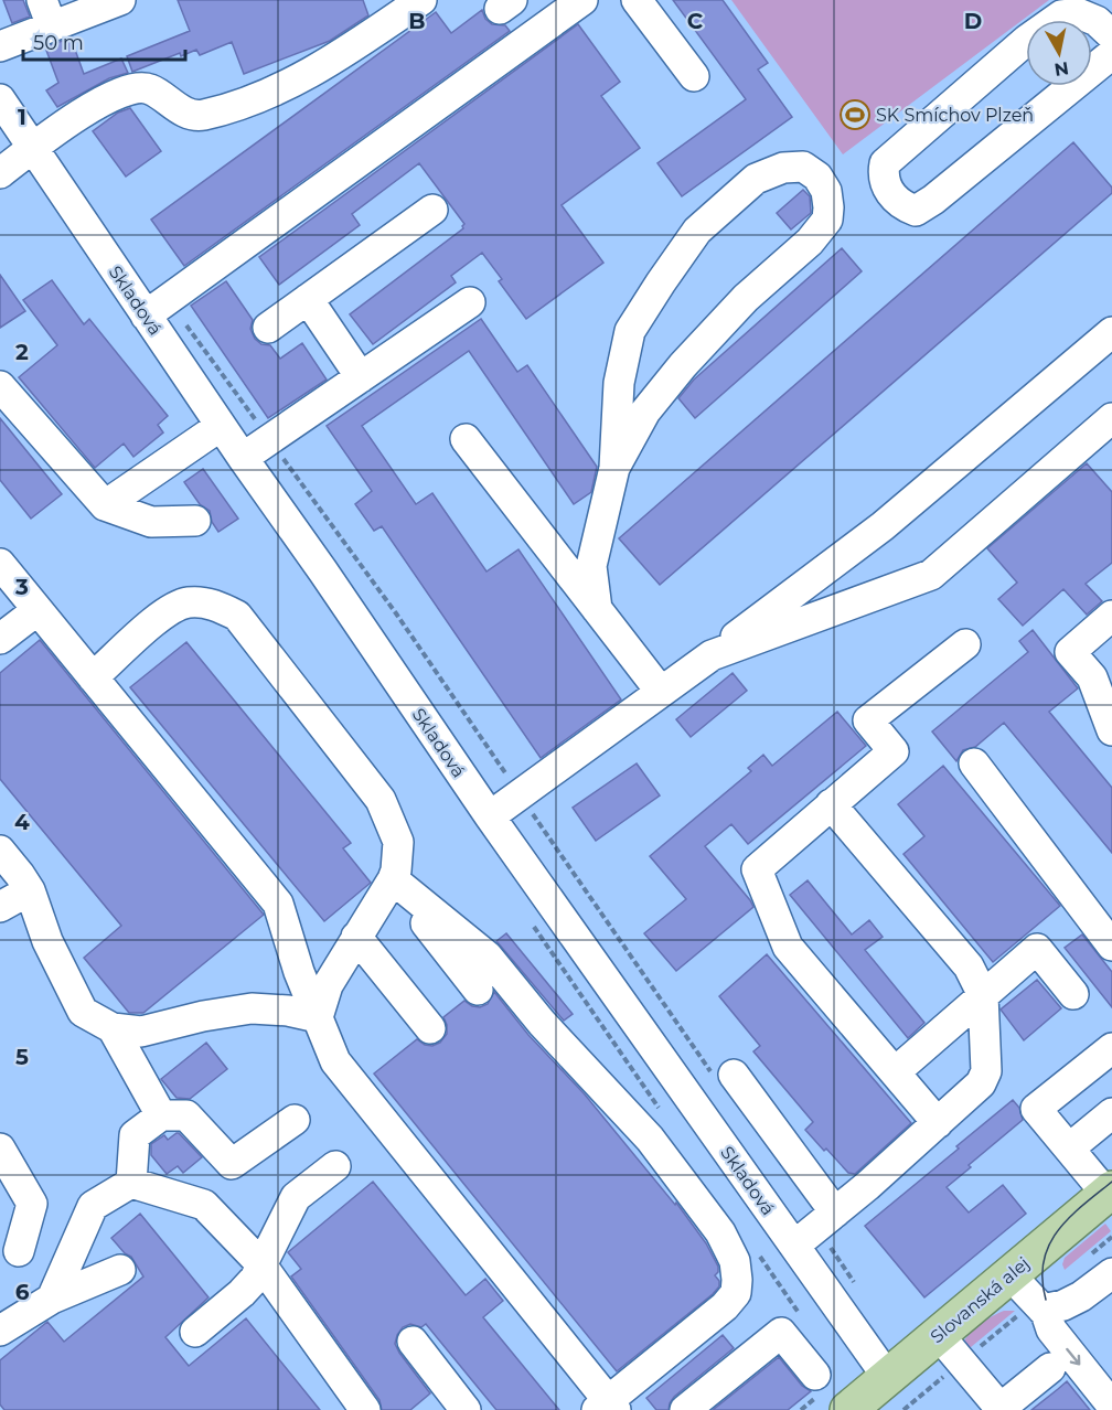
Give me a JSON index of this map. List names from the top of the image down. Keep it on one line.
{"streets":{"main road":["Slovanská alej"],"street":["Skladová"]},"crossings":[["Skladová","Slovanská alej"]],"places":{"sports":["SK Smíchov Plzeň"]},"scale_bar":"50 m","north":"bottom","grid":{"columns":["B","C","D"],"rows":["1","2","3","4","5","6"]}}
